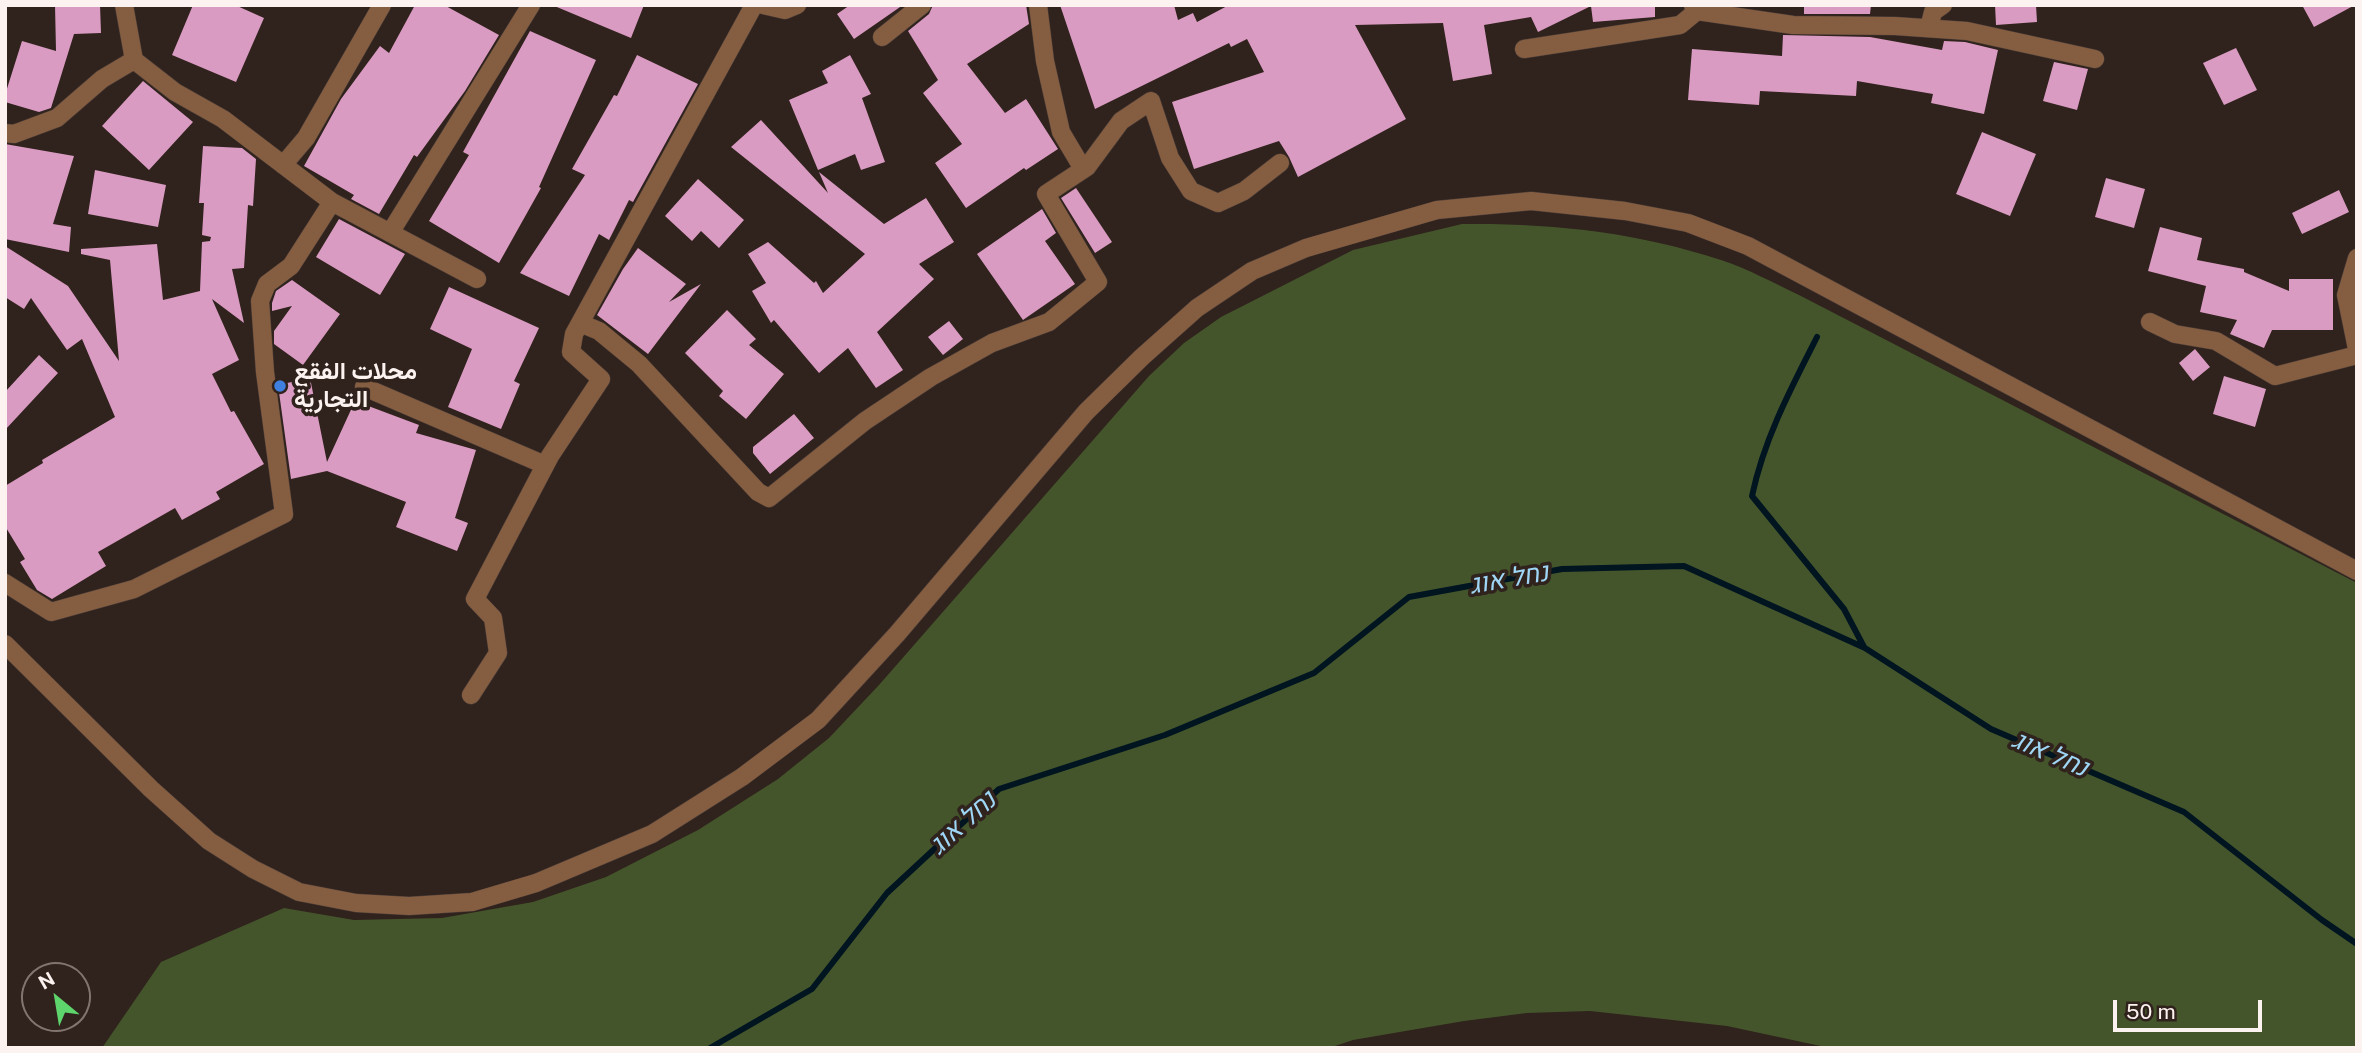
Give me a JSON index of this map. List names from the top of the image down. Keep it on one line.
{"water":["נחל אוג"],"places":["محلات الفقع التجارية"],"scale_bar":"50 m","north":"top left"}
